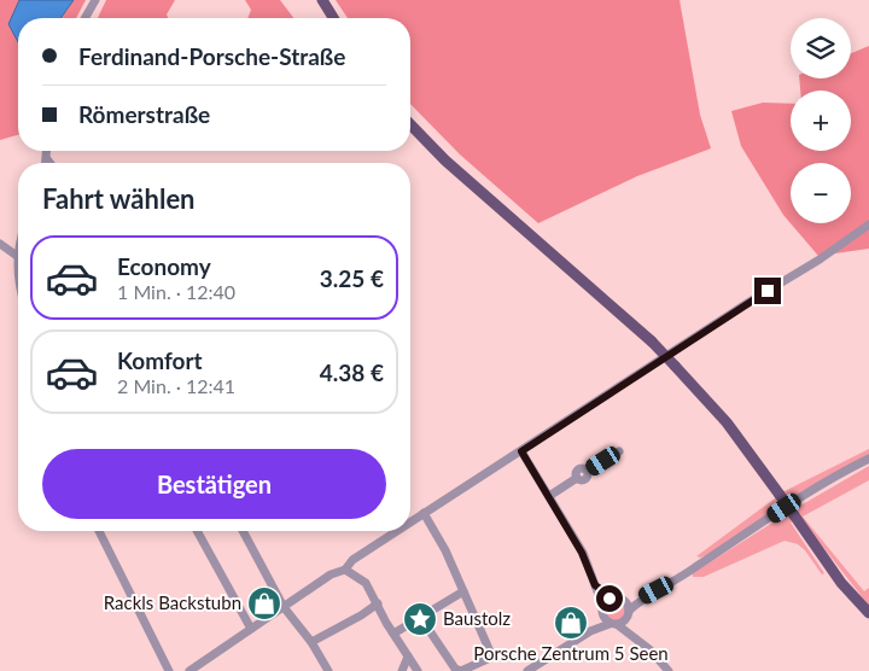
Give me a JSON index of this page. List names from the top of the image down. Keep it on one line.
{"places":{"shop":["Rackls Backstubn","Porsche Zentrum 5 Seen"],"place":["Baustolz"]},"page":{"map_buttons":["+","−"],"banner":["Ferdinand-Porsche-Straße","Römerstraße"],"heading":"Fahrt wählen","list":[{"name":"Economy","note":"1 Min. · 12:40","value":"3.25 €"},{"name":"Komfort","note":"2 Min. · 12:41","value":"4.38 €"}],"buttons":"Bestätigen"}}
